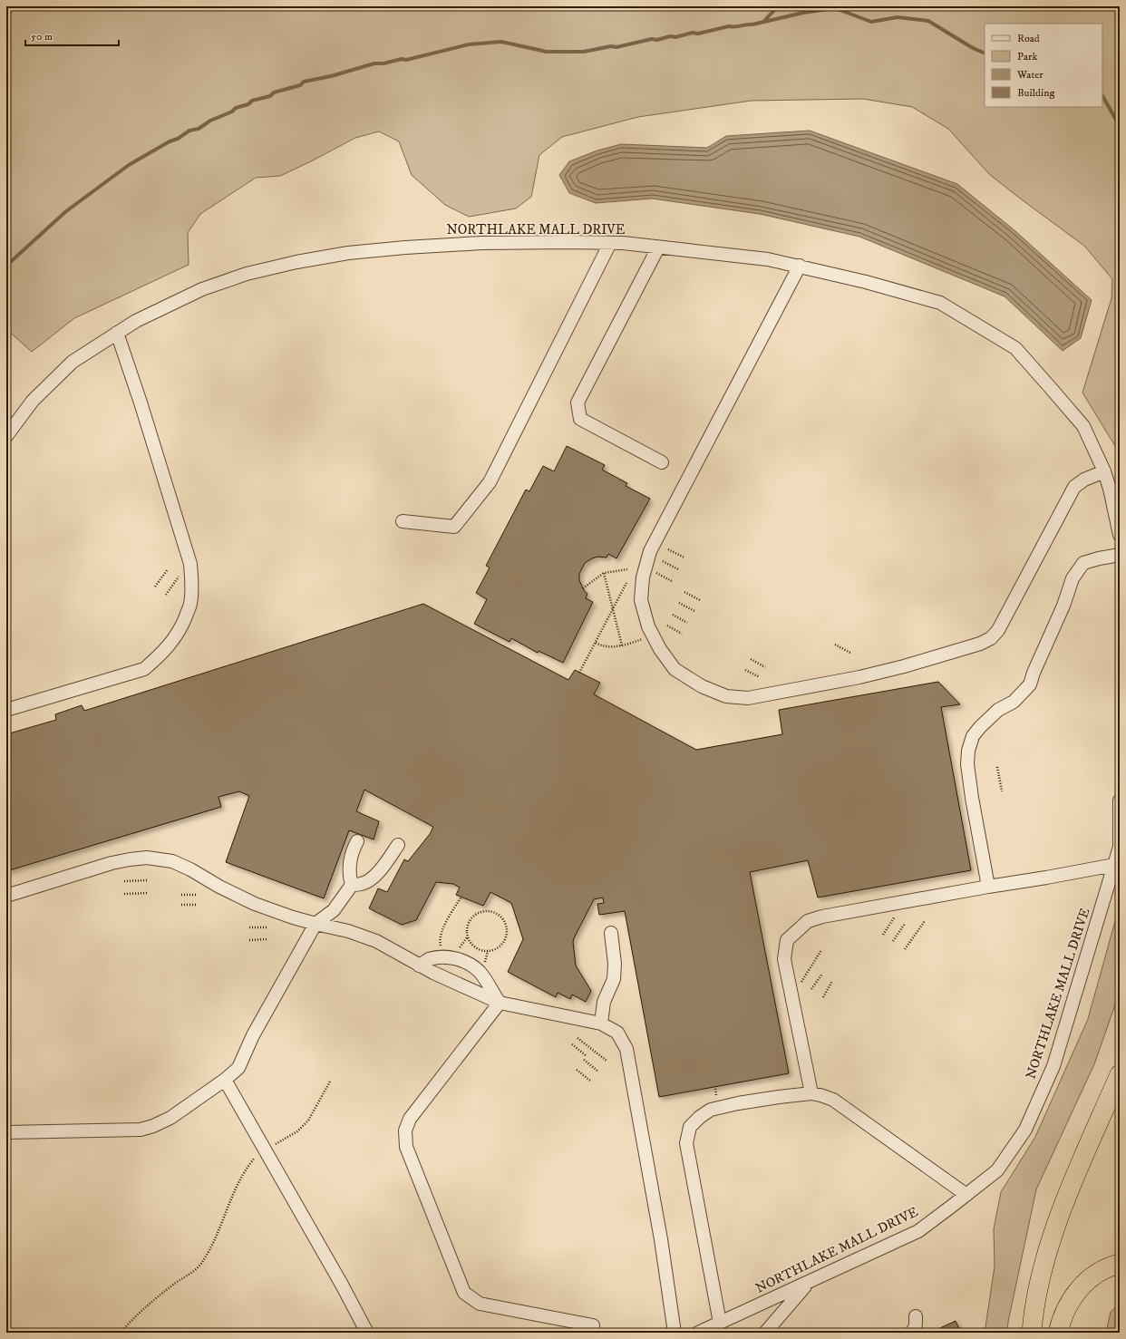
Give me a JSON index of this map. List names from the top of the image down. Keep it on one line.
{"streets":{"street":["NORTHLAKE MALL DRIVE"]},"legend":["Road","Park","Water","Building"],"scale_bar":"50 m"}
